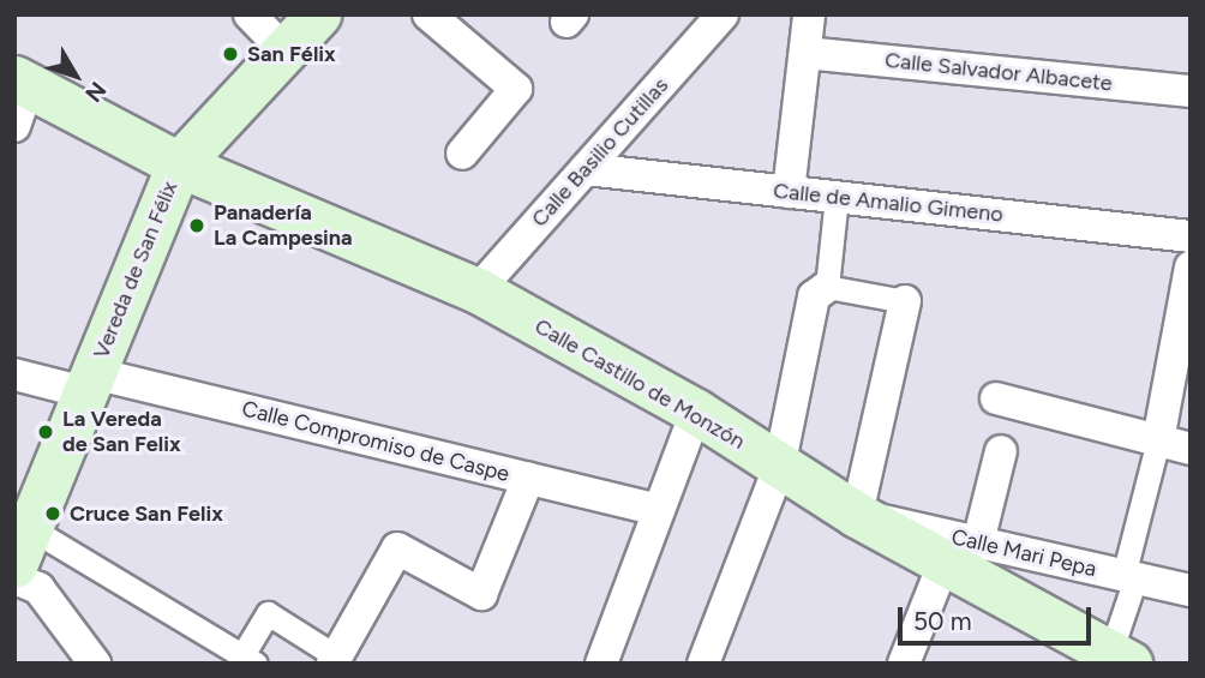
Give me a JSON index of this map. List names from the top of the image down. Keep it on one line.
{"streets":{"main road":["Vereda de San Félix","Calle Castillo de Monzón"],"street":["Calle Salvador Albacete","Calle Basilio Cutillas","Calle de Amalio Gimeno","Calle Compromiso de Caspe","Calle Mari Pepa"]},"crossings":[["Calle Basilio Cutillas","Calle de Amalio Gimeno"],["Calle Basilio Cutillas","Calle Castillo de Monzón"],["Vereda de San Félix","Calle Castillo de Monzón"],["Vereda de San Félix","Calle Compromiso de Caspe"],["Calle Castillo de Monzón","Calle Mari Pepa"]],"places":["San Félix","Panadería La Campesina","La Vereda de San Felix","Cruce San Felix"],"scale_bar":"50 m","north":"bottom right"}
